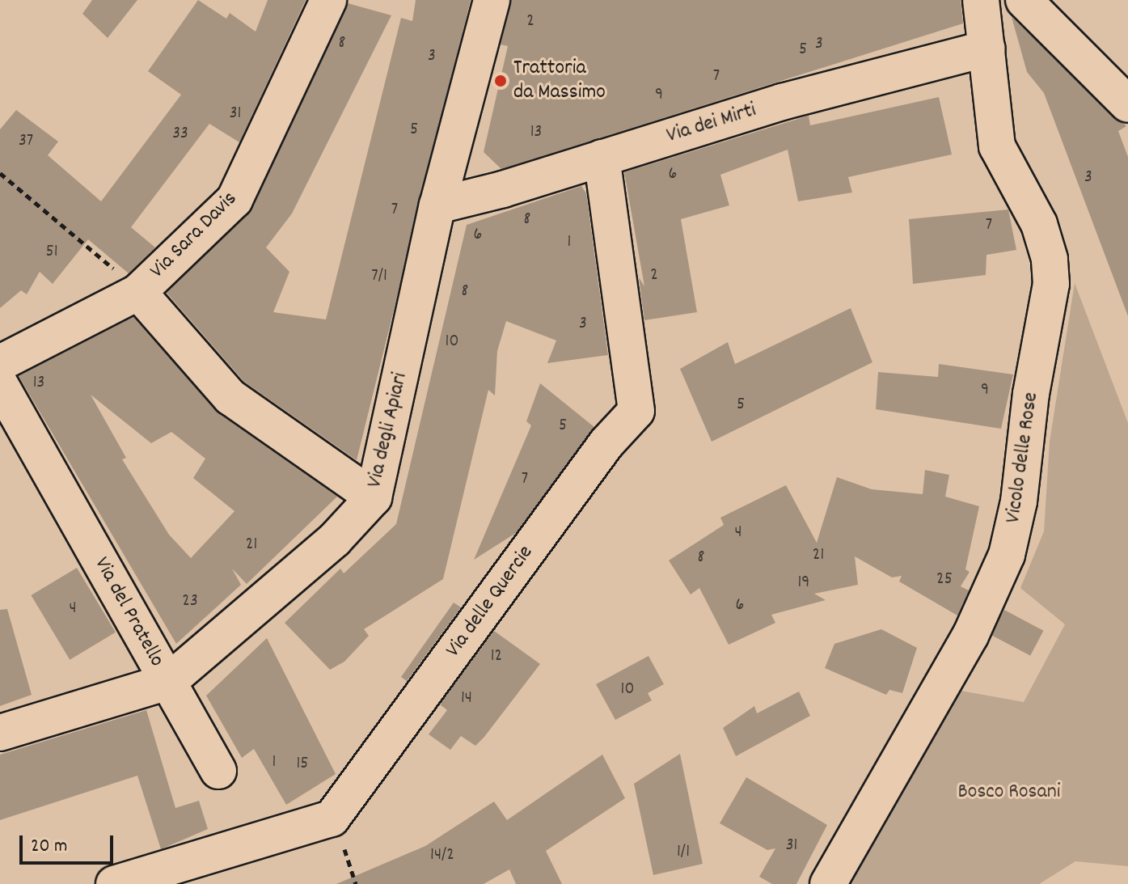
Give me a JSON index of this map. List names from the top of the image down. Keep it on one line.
{"streets":{"street":["Via dei Mirti","Via Sara Davis","Via degli Apiari","Vicolo delle Rose","Via delle Quercie","Via del Pratello"]},"crossings":[["Via dei Mirti","Via degli Apiari"],["Via dei Mirti","Vicolo delle Rose"],["Via dei Mirti","Via delle Quercie"],["Via degli Apiari","Via del Pratello"]],"parks":["Bosco Rosani"],"places":["Trattoria da Massimo"],"house_numbers":["2","8","3","5","3","7","9","31","5","13","33","37","6","3","7","8","7","6","1","51","2","7/1","8","3","10","13","9","5","5","7","4","21","21","8","25","19","23","6","4","12","10","14","1","15","31","1/1","14/2"],"scale_bar":"20 m"}
